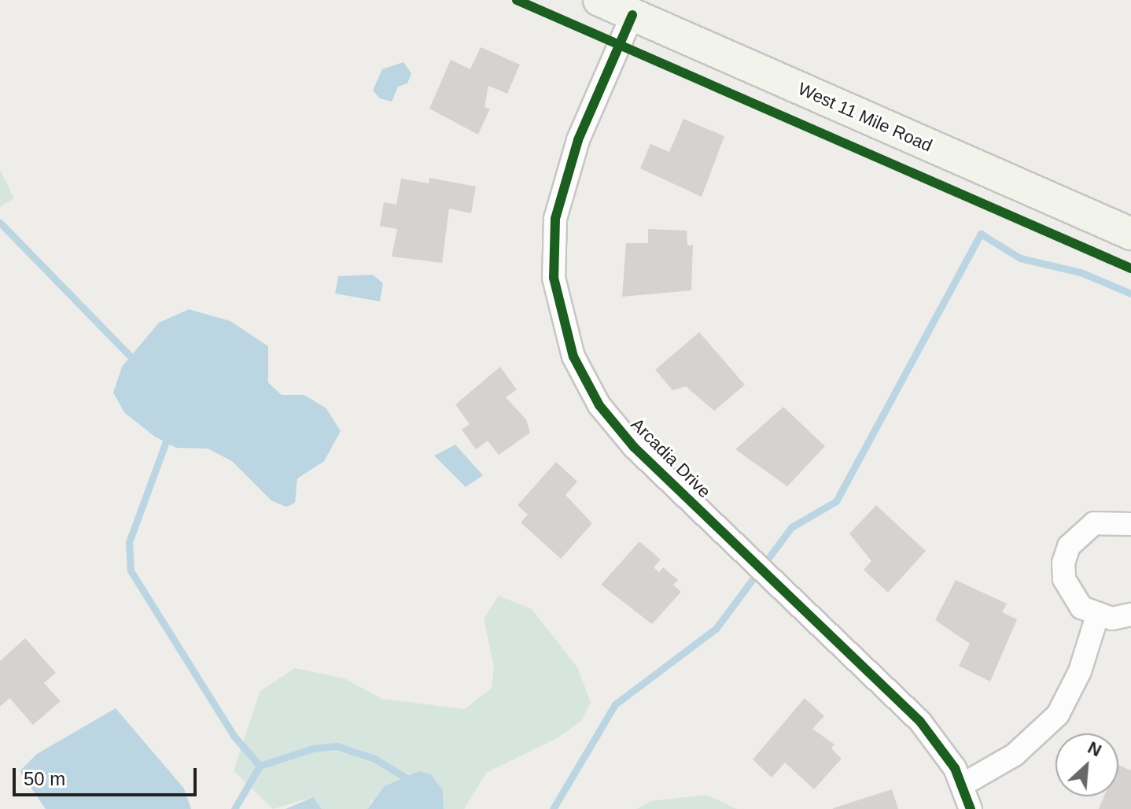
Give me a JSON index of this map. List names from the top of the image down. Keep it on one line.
{"streets":{"street":["West 11 Mile Road","Arcadia Drive"]},"crossings":[["West 11 Mile Road","Arcadia Drive"]],"scale_bar":"50 m","north":"top right"}
